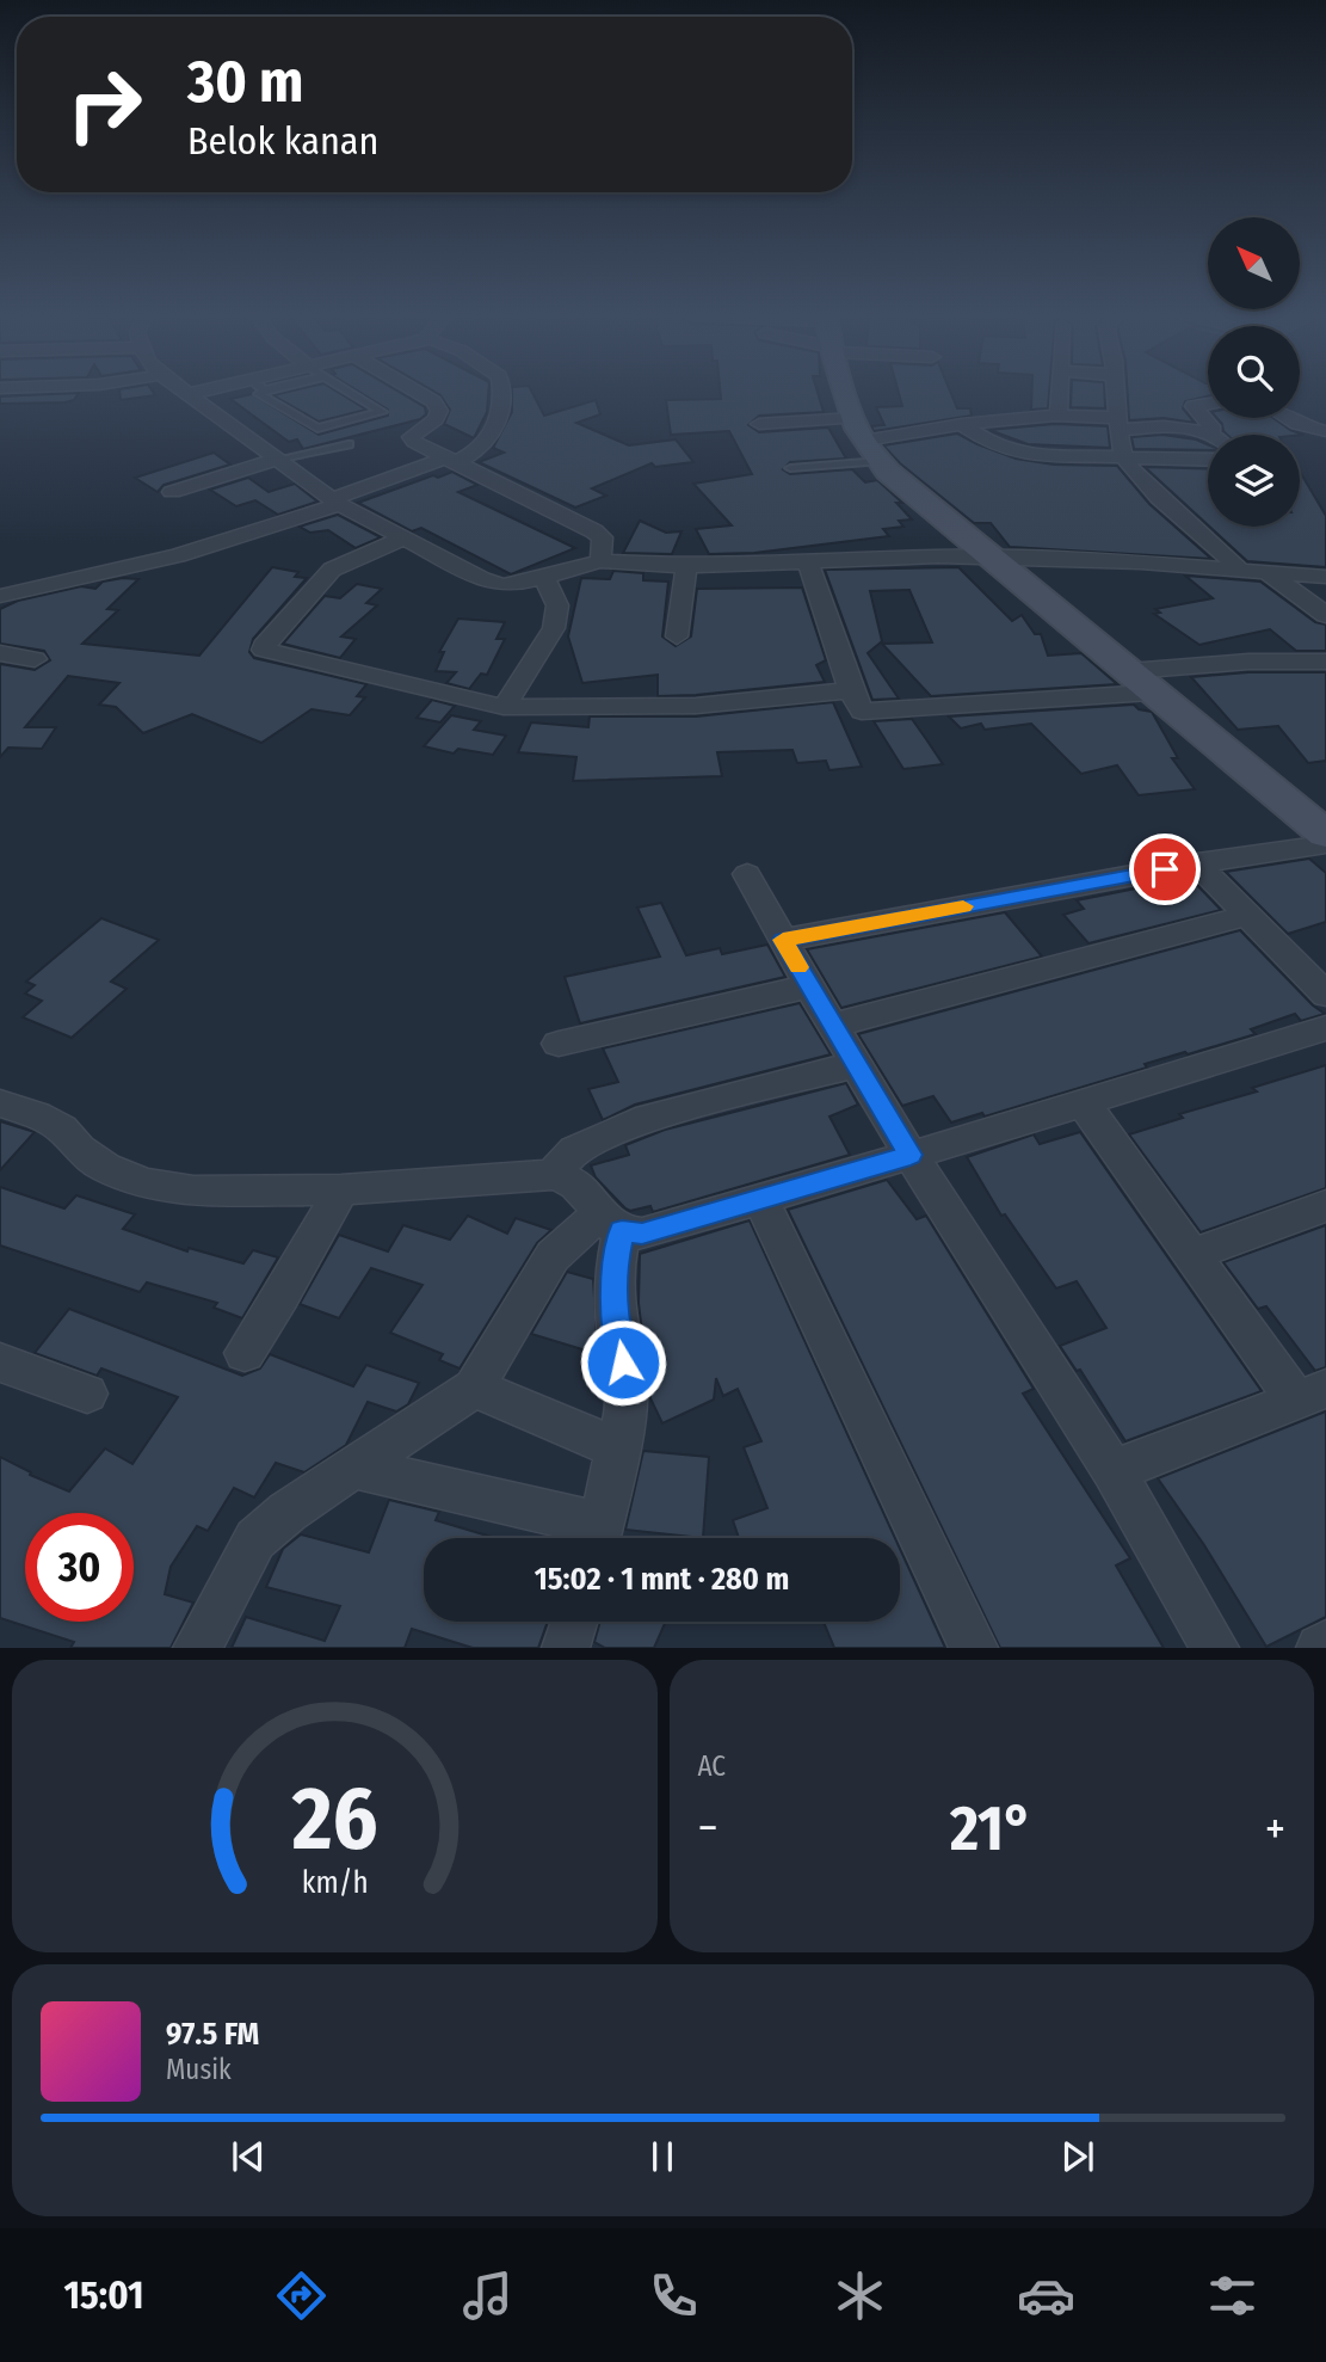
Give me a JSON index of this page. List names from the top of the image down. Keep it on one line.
{"north":"top left","page":{"turn":["30 m","Belok kanan"],"limit":"30","trip":"15:02 · 1 mnt · 280 m","tile":"AC","heat":["−","21°","+"],"song":["97.5 FM","Musik"],"tabs":"15:01","gauge":["26","km/h"]}}
